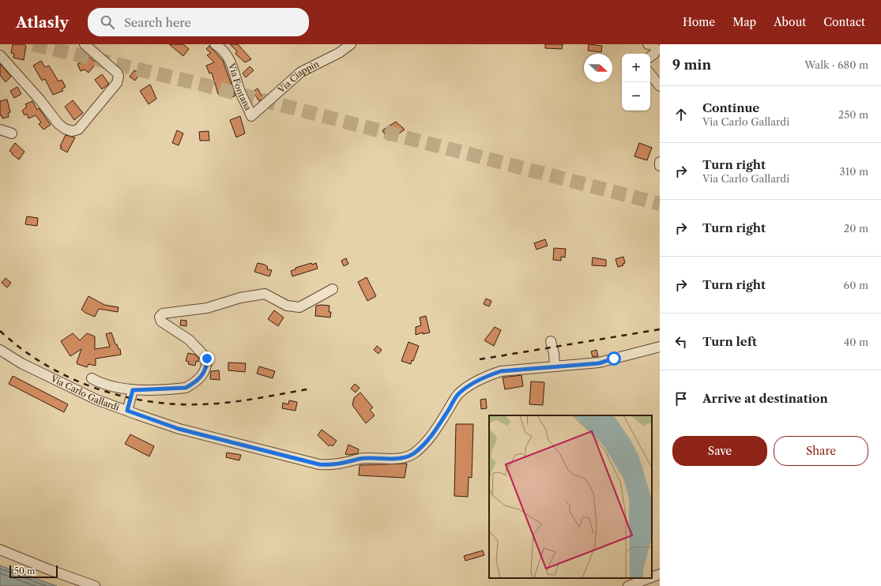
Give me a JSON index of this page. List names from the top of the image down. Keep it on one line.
{"streets":{"street":["Via Ciappin","Via Fontana","Via Carlo Gallardi"]},"crossings":[["Via Ciappin","Via Fontana"]],"scale_bar":"50 m","north":"right","page":{"header":"Atlasly","search":"Search here","nav":["Home","Map","About","Contact"],"heading":["9 min","Walk · 680 m"],"map_buttons":["+","−"],"list":[["Continue","Via Carlo Gallardi","250 m"],["Turn right","Via Carlo Gallardi","310 m"],["Turn right","20 m"],["Turn right","60 m"],["Turn left","40 m"],"Arrive at destination"],"buttons":["Save","Share"],"scale":"50 m"}}
